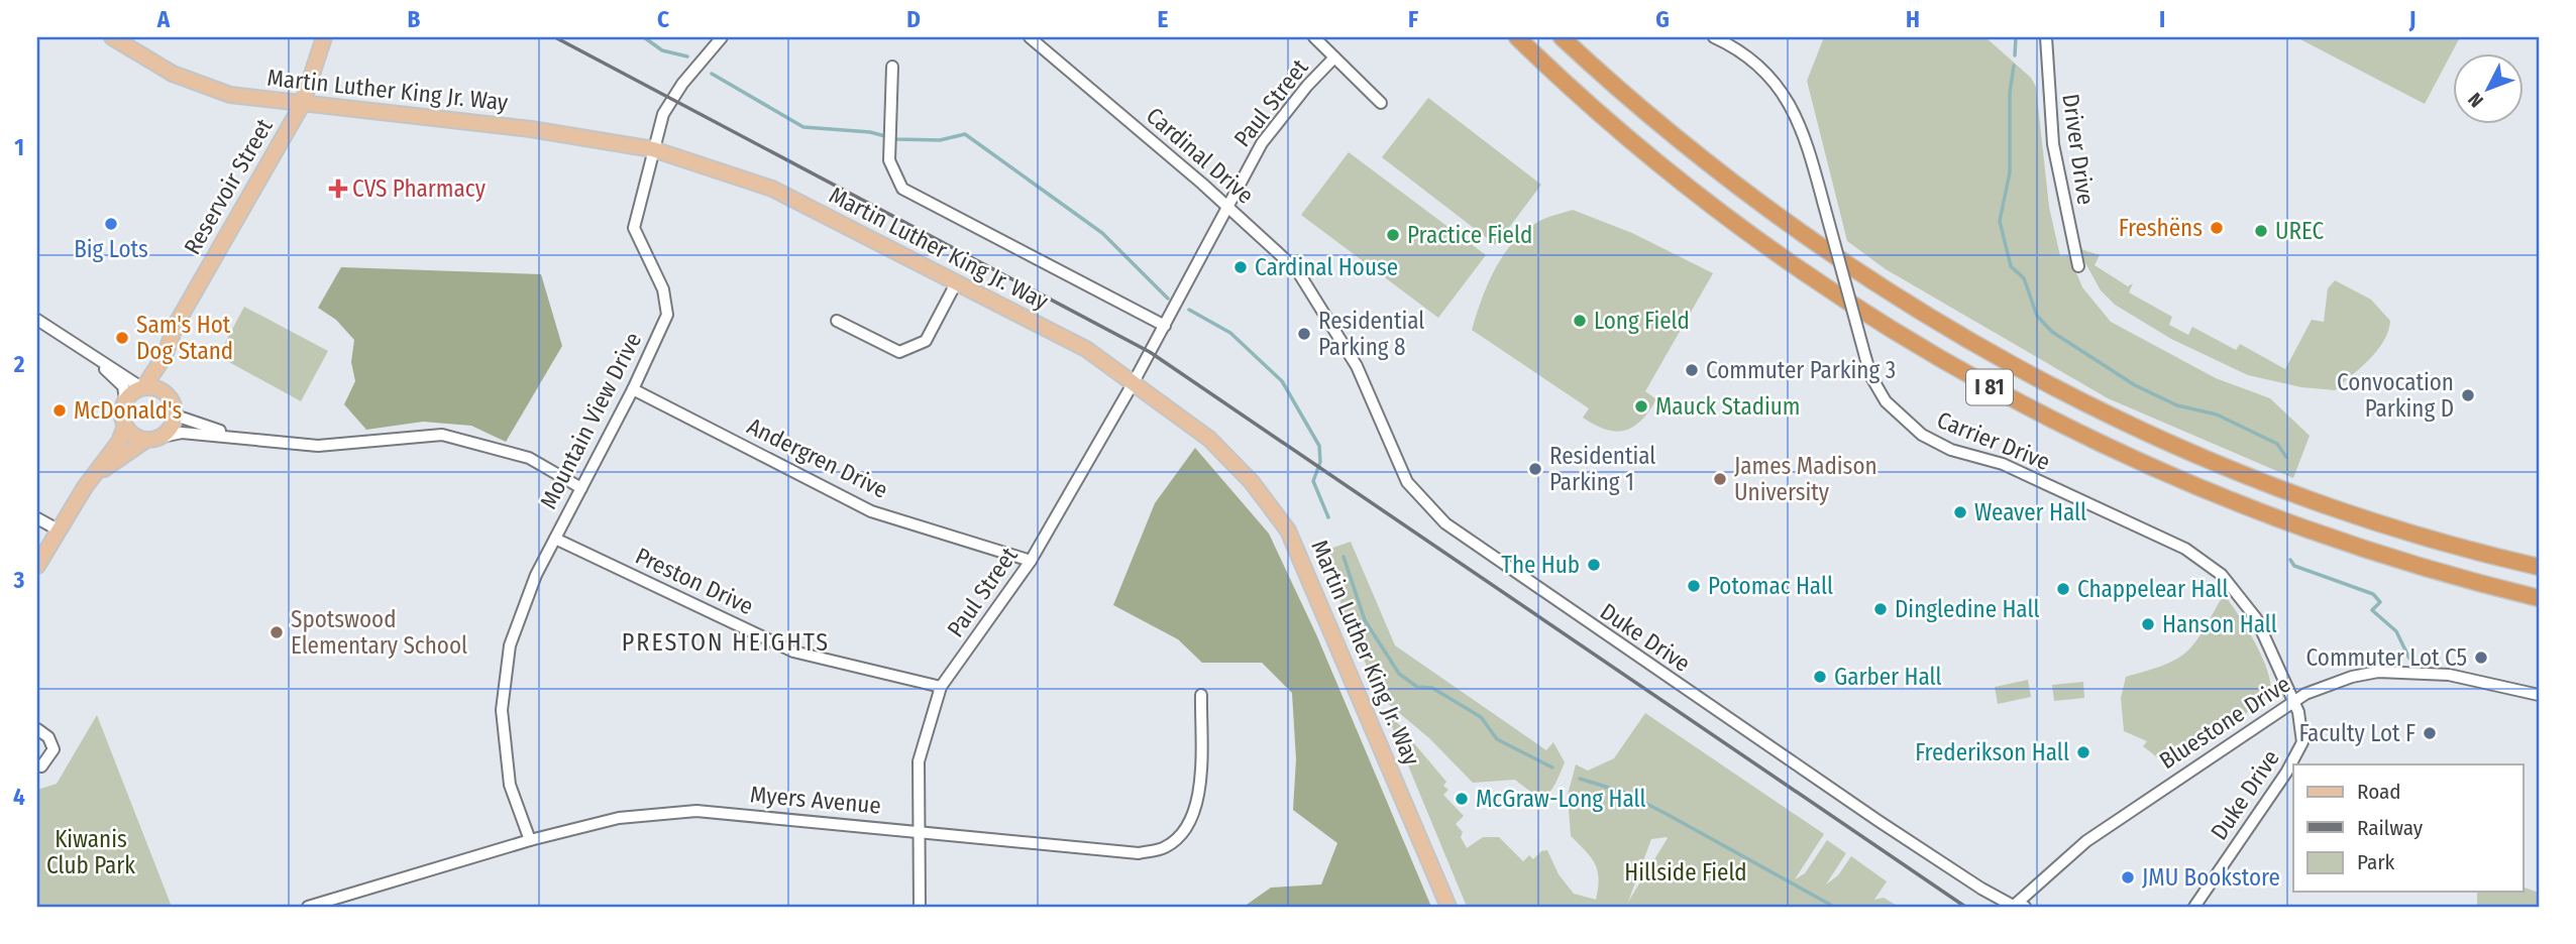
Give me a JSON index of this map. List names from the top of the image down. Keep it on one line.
{"streets":{"highway":["I 81"],"main road":["Martin Luther King Jr. Way","Reservoir Street"],"street":["Paul Street","Driver Drive","Cardinal Drive","Mountain View Drive","Carrier Drive","Andergren Drive","Preston Drive","Duke Drive","Bluestone Drive","Myers Avenue"]},"crossings":[["Martin Luther King Jr. Way","Paul Street"],["Martin Luther King Jr. Way","Reservoir Street"],["Martin Luther King Jr. Way","Mountain View Drive"],["Paul Street","Cardinal Drive"],["Paul Street","Andergren Drive"],["Paul Street","Preston Drive"],["Paul Street","Myers Avenue"],["Cardinal Drive","Duke Drive"],["Mountain View Drive","Andergren Drive"],["Mountain View Drive","Preston Drive"],["Mountain View Drive","Myers Avenue"],["Carrier Drive","Duke Drive"],["Carrier Drive","Bluestone Drive"],["Duke Drive","Bluestone Drive"]],"districts":["PRESTON HEIGHTS"],"parks":["Kiwanis Club Park","Hillside Field"],"places":{"health":["CVS Pharmacy"],"other":["Big Lots","Freshëns","UREC","Practice Field","Cardinal House","Long Field","Residential Parking 8","Sam's Hot Dog Stand","Commuter Parking 3","Convocation Parking D","Mauck Stadium","McDonald's","Residential Parking 1","James Madison University","Weaver Hall","The Hub","Potomac Hall","Chappelear Hall","Dingledine Hall","Hanson Hall","Spotswood Elementary School","Commuter Lot C5","Garber Hall","Faculty Lot F","Frederikson Hall","McGraw-Long Hall","JMU Bookstore"]},"legend":["Road","Railway","Park"],"north":"bottom left","grid":{"columns":["A","B","C","D","E","F","G","H","I","J"],"rows":["1","2","3","4"]}}
